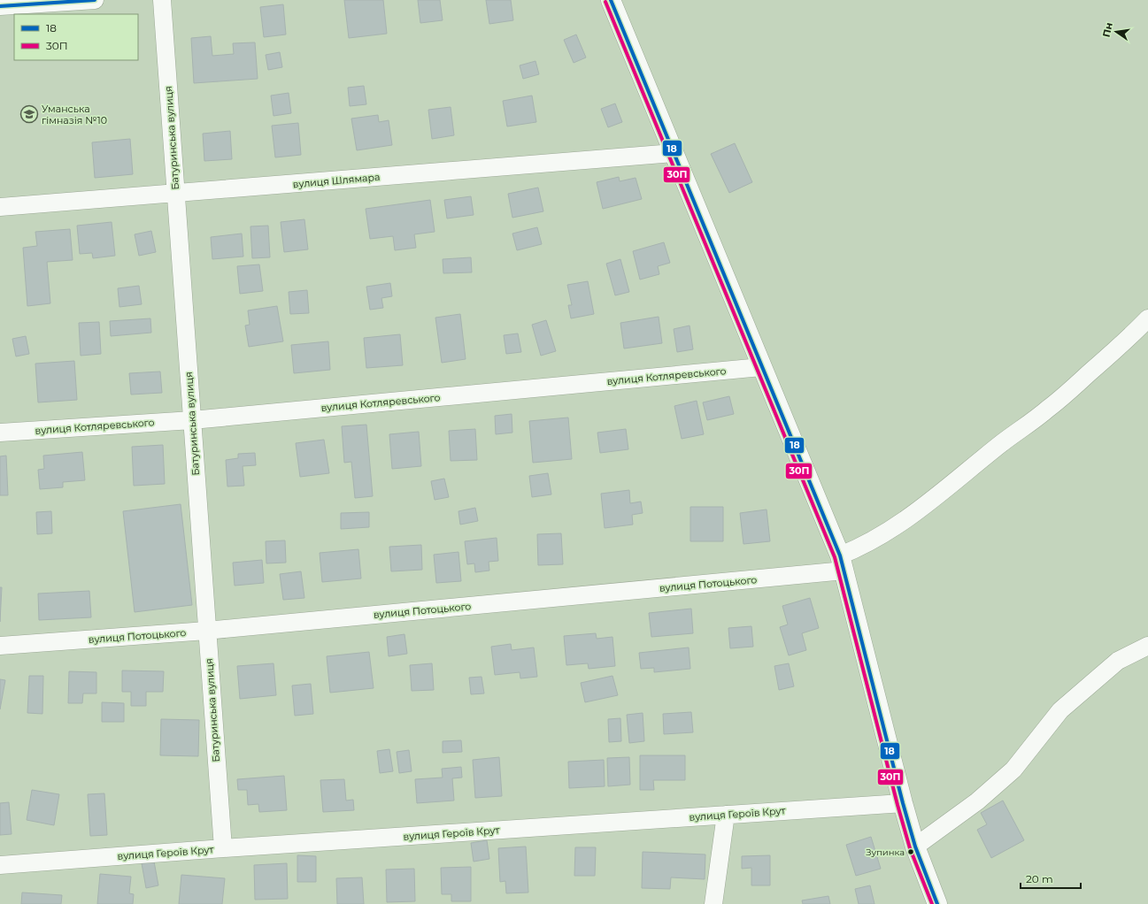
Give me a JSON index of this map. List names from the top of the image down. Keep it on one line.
{"streets":{"street":["Батуринська вулиця","вулиця Шлямара","вулиця Котляревського","вулиця Потоцького","вулиця Героїв Крут"]},"crossings":[["Батуринська вулиця","вулиця Шлямара"],["Батуринська вулиця","вулиця Котляревського"],["Батуринська вулиця","вулиця Потоцького"],["Батуринська вулиця","вулиця Героїв Крут"]],"places":{"school or university":["Уманська гімназія №10"],"other":["Зупинка"]},"lines":["transit line 18","transit line 30П"],"legend":["18","30П"],"scale_bar":"20 m","north":"left"}
